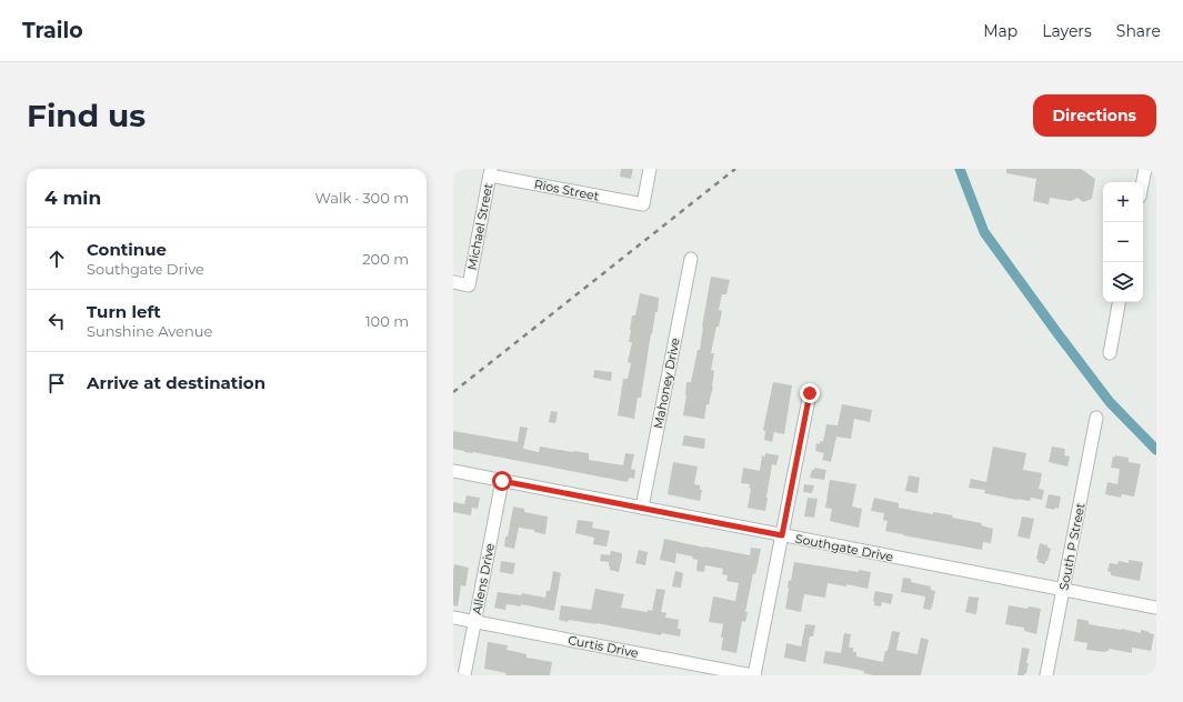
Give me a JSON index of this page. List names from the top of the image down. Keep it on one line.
{"streets":{"street":["Rios Street","Michael Street","Mahoney Drive","South P Street","Southgate Drive","Allens Drive","Curtis Drive"]},"crossings":[["Rios Street","Michael Street"],["Mahoney Drive","Southgate Drive"],["South P Street","Southgate Drive"],["Southgate Drive","Allens Drive"],["Allens Drive","Curtis Drive"]],"page":{"header":"Trailo","nav":["Map","Layers","Share"],"buttons":"Directions","title":"Find us","heading":["4 min","Walk · 300 m"],"map_buttons":["+","−"],"list":[["Continue","Southgate Drive","200 m"],["Turn left","Sunshine Avenue","100 m"],"Arrive at destination"]}}
